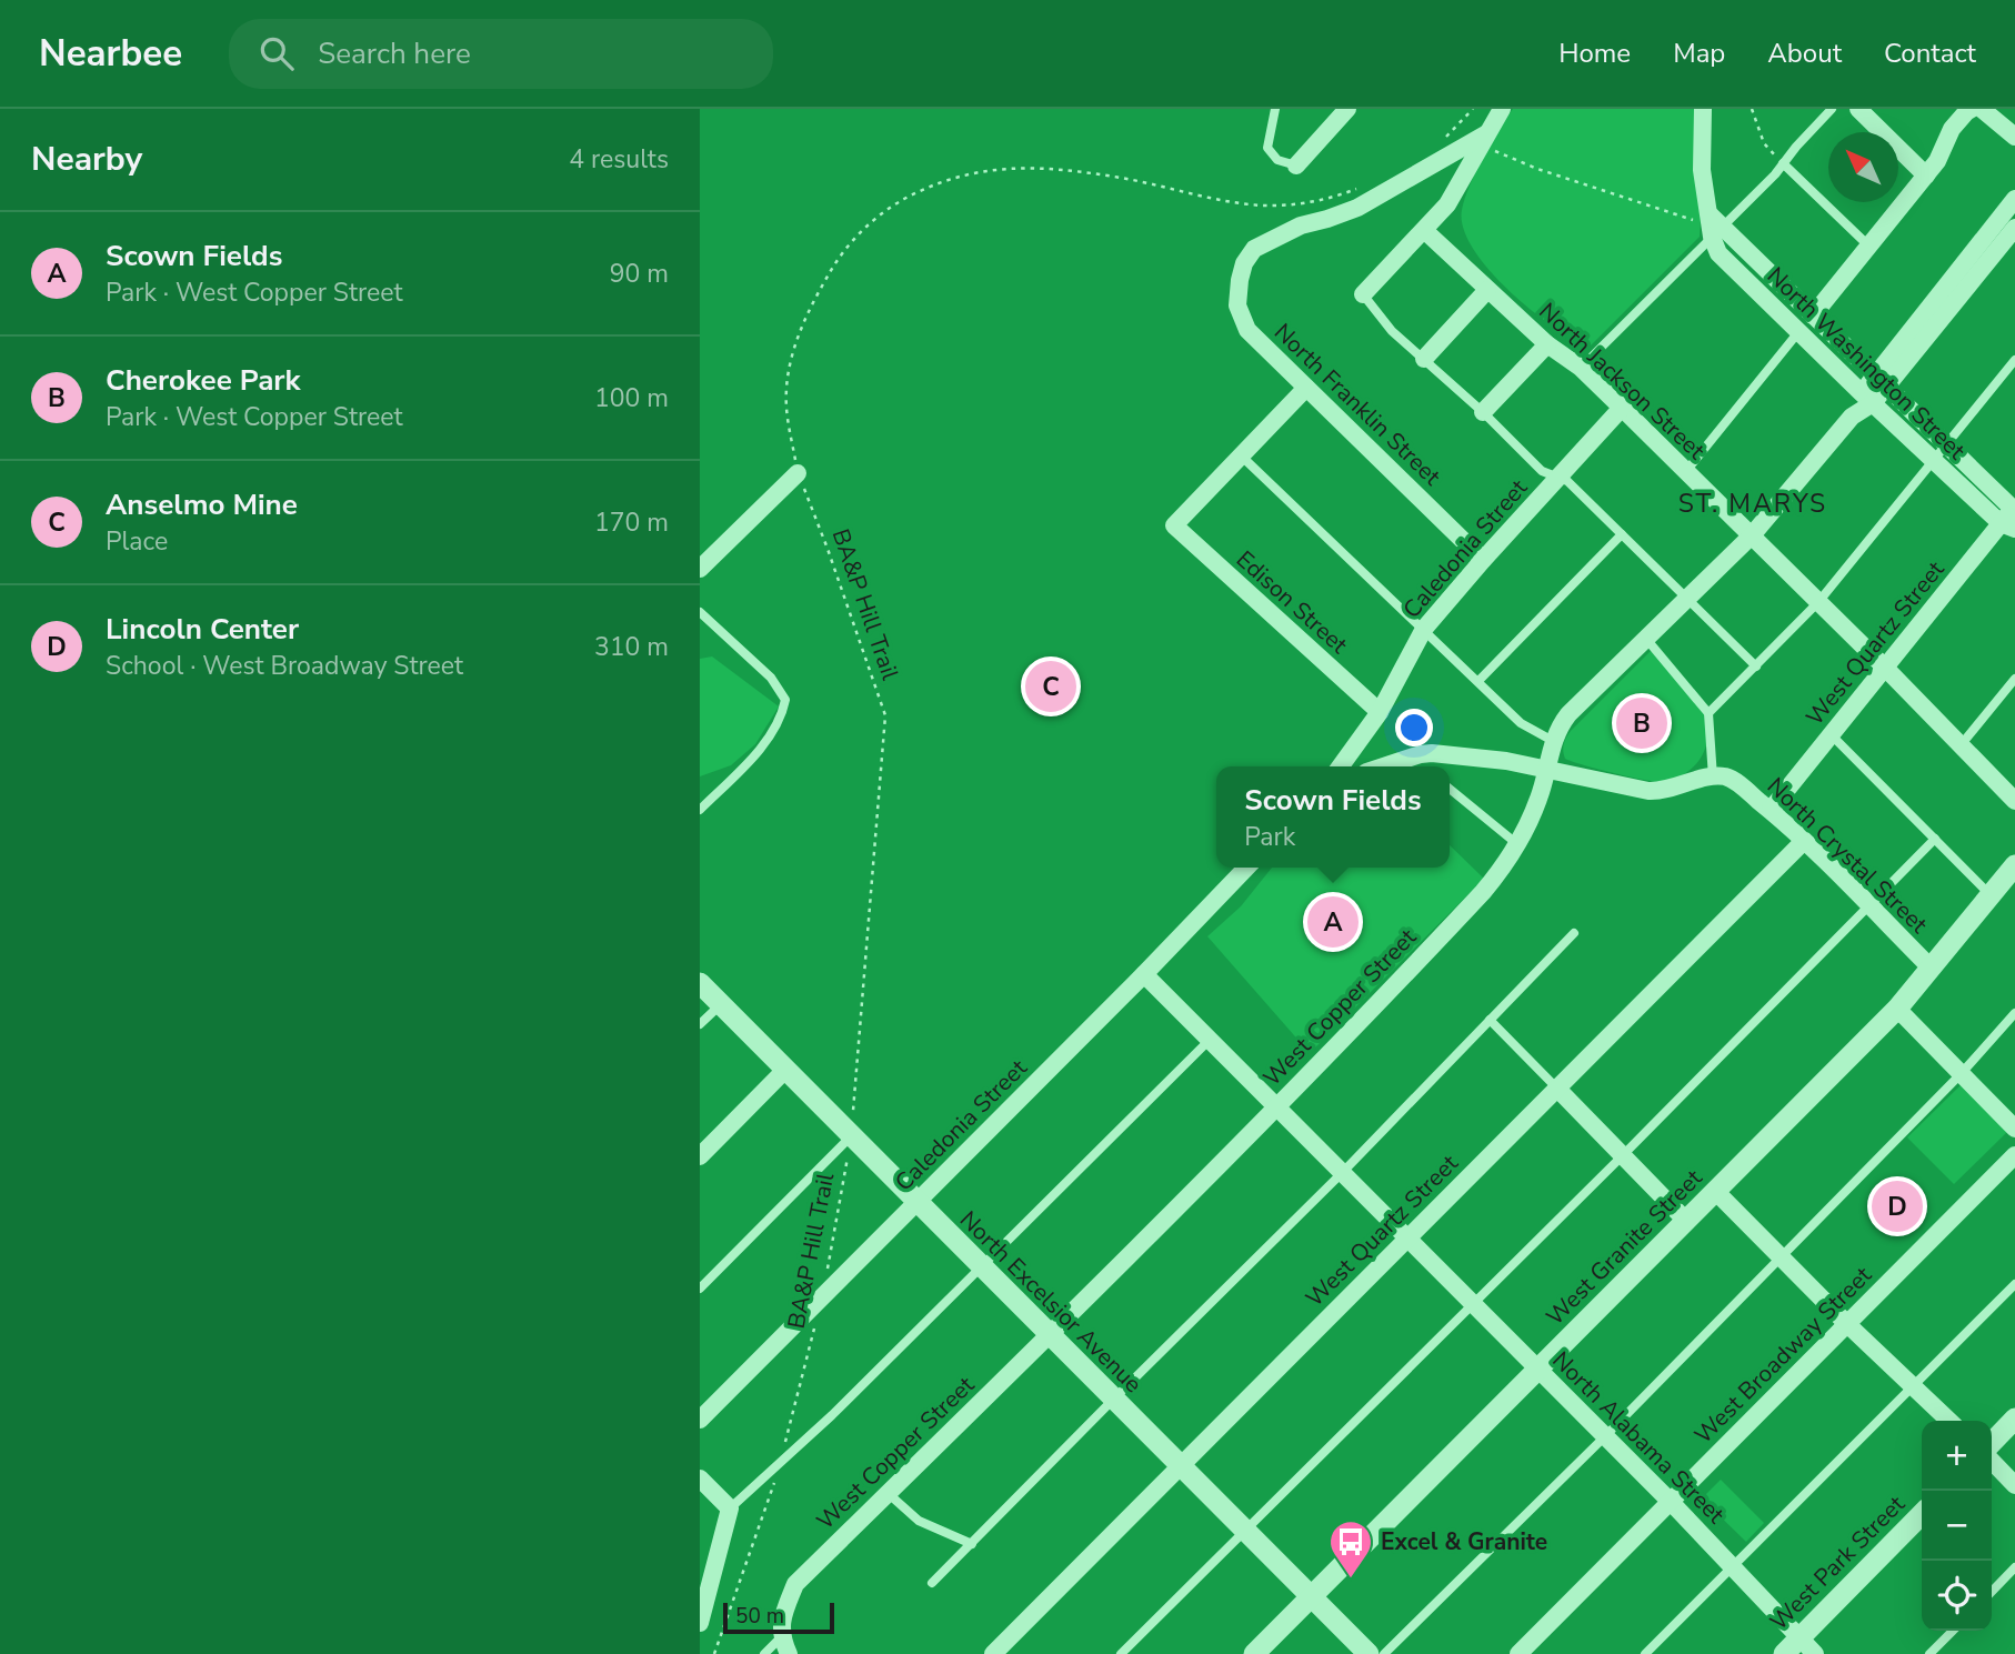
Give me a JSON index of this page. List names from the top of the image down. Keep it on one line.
{"streets":{"street":["North Washington Street","North Jackson Street","North Franklin Street","Caledonia Street","Edison Street","West Quartz Street","North Crystal Street","West Copper Street","West Granite Street","North Excelsior Avenue","West Broadway Street","North Alabama Street","West Park Street"],"path":["BA&P Hill Trail"]},"crossings":[["North Washington Street","West Quartz Street"],["North Washington Street","West Copper Street"],["North Jackson Street","Caledonia Street"],["North Jackson Street","West Quartz Street"],["North Jackson Street","West Copper Street"],["North Franklin Street","Caledonia Street"],["Caledonia Street","Edison Street"],["Caledonia Street","BA&P Hill Trail"],["Caledonia Street","North Excelsior Avenue"],["Caledonia Street","North Alabama Street"],["BA&P Hill Trail","North Excelsior Avenue"],["West Quartz Street","North Crystal Street"],["West Quartz Street","North Excelsior Avenue"],["West Quartz Street","North Alabama Street"],["North Crystal Street","West Granite Street"],["West Copper Street","North Excelsior Avenue"],["West Copper Street","North Alabama Street"],["West Granite Street","North Excelsior Avenue"],["West Granite Street","North Alabama Street"],["West Broadway Street","North Alabama Street"],["North Alabama Street","West Park Street"]],"districts":["ST. MARYS"],"places":{"bus stop":["Excel & Granite"]},"scale_bar":"50 m","north":"top left","page":{"header":"Nearbee","search":"Search here","nav":["Home","Map","About","Contact"],"heading":["Nearby","4 results"],"list":[{"mark":"A","name":"Scown Fields","note":"Park · West Copper Street","value":"90 m"},{"mark":"B","name":"Cherokee Park","note":"Park · West Copper Street","value":"100 m"},{"mark":"C","name":"Anselmo Mine","note":"Place","value":"170 m"},{"mark":"D","name":"Lincoln Center","note":"School · West Broadway Street","value":"310 m"}],"pins":["C","B","A","D"],"popup":["Scown Fields","Park"],"map_buttons":["+","−"],"scale":"50 m"}}
